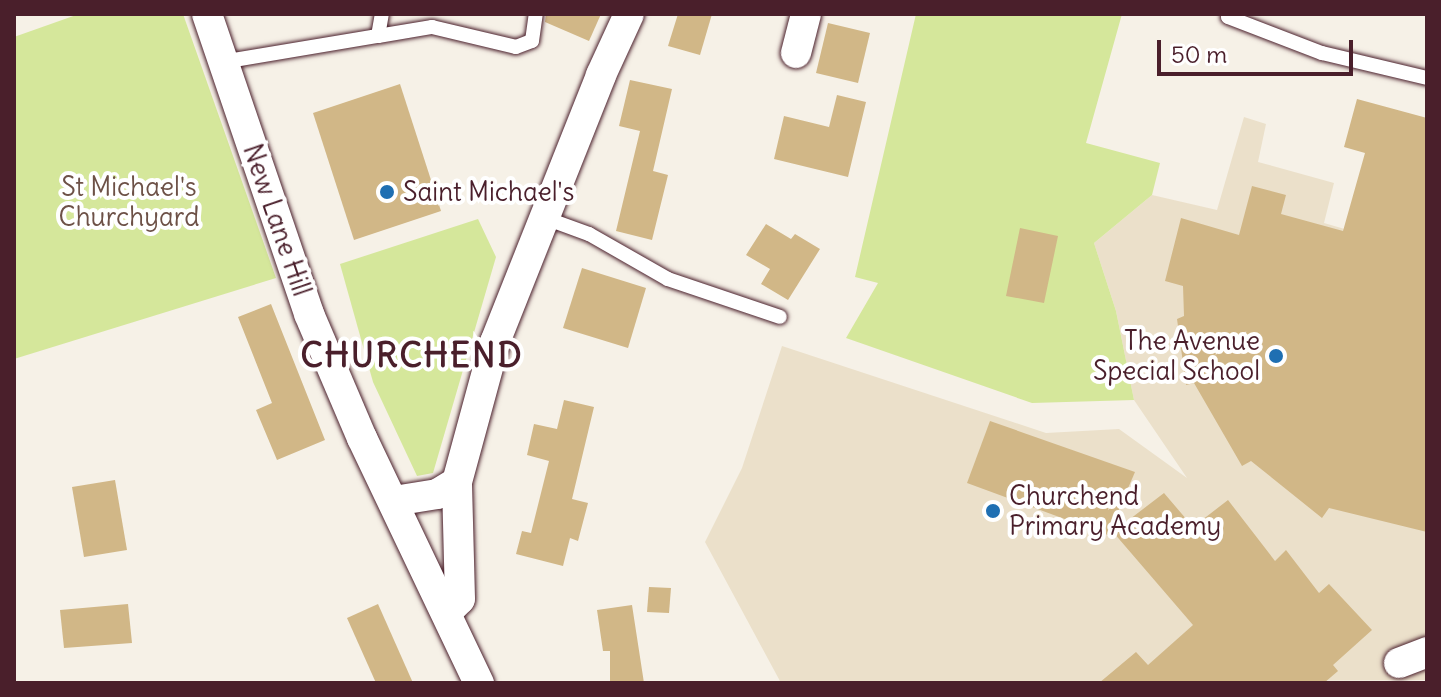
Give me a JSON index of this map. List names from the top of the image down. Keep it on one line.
{"streets":{"street":["New Lane Hill"]},"districts":["CHURCHEND"],"parks":["St Michael's Churchyard"],"places":["Saint Michael's","The Avenue Special School","Churchend Primary Academy"],"scale_bar":"50 m"}
